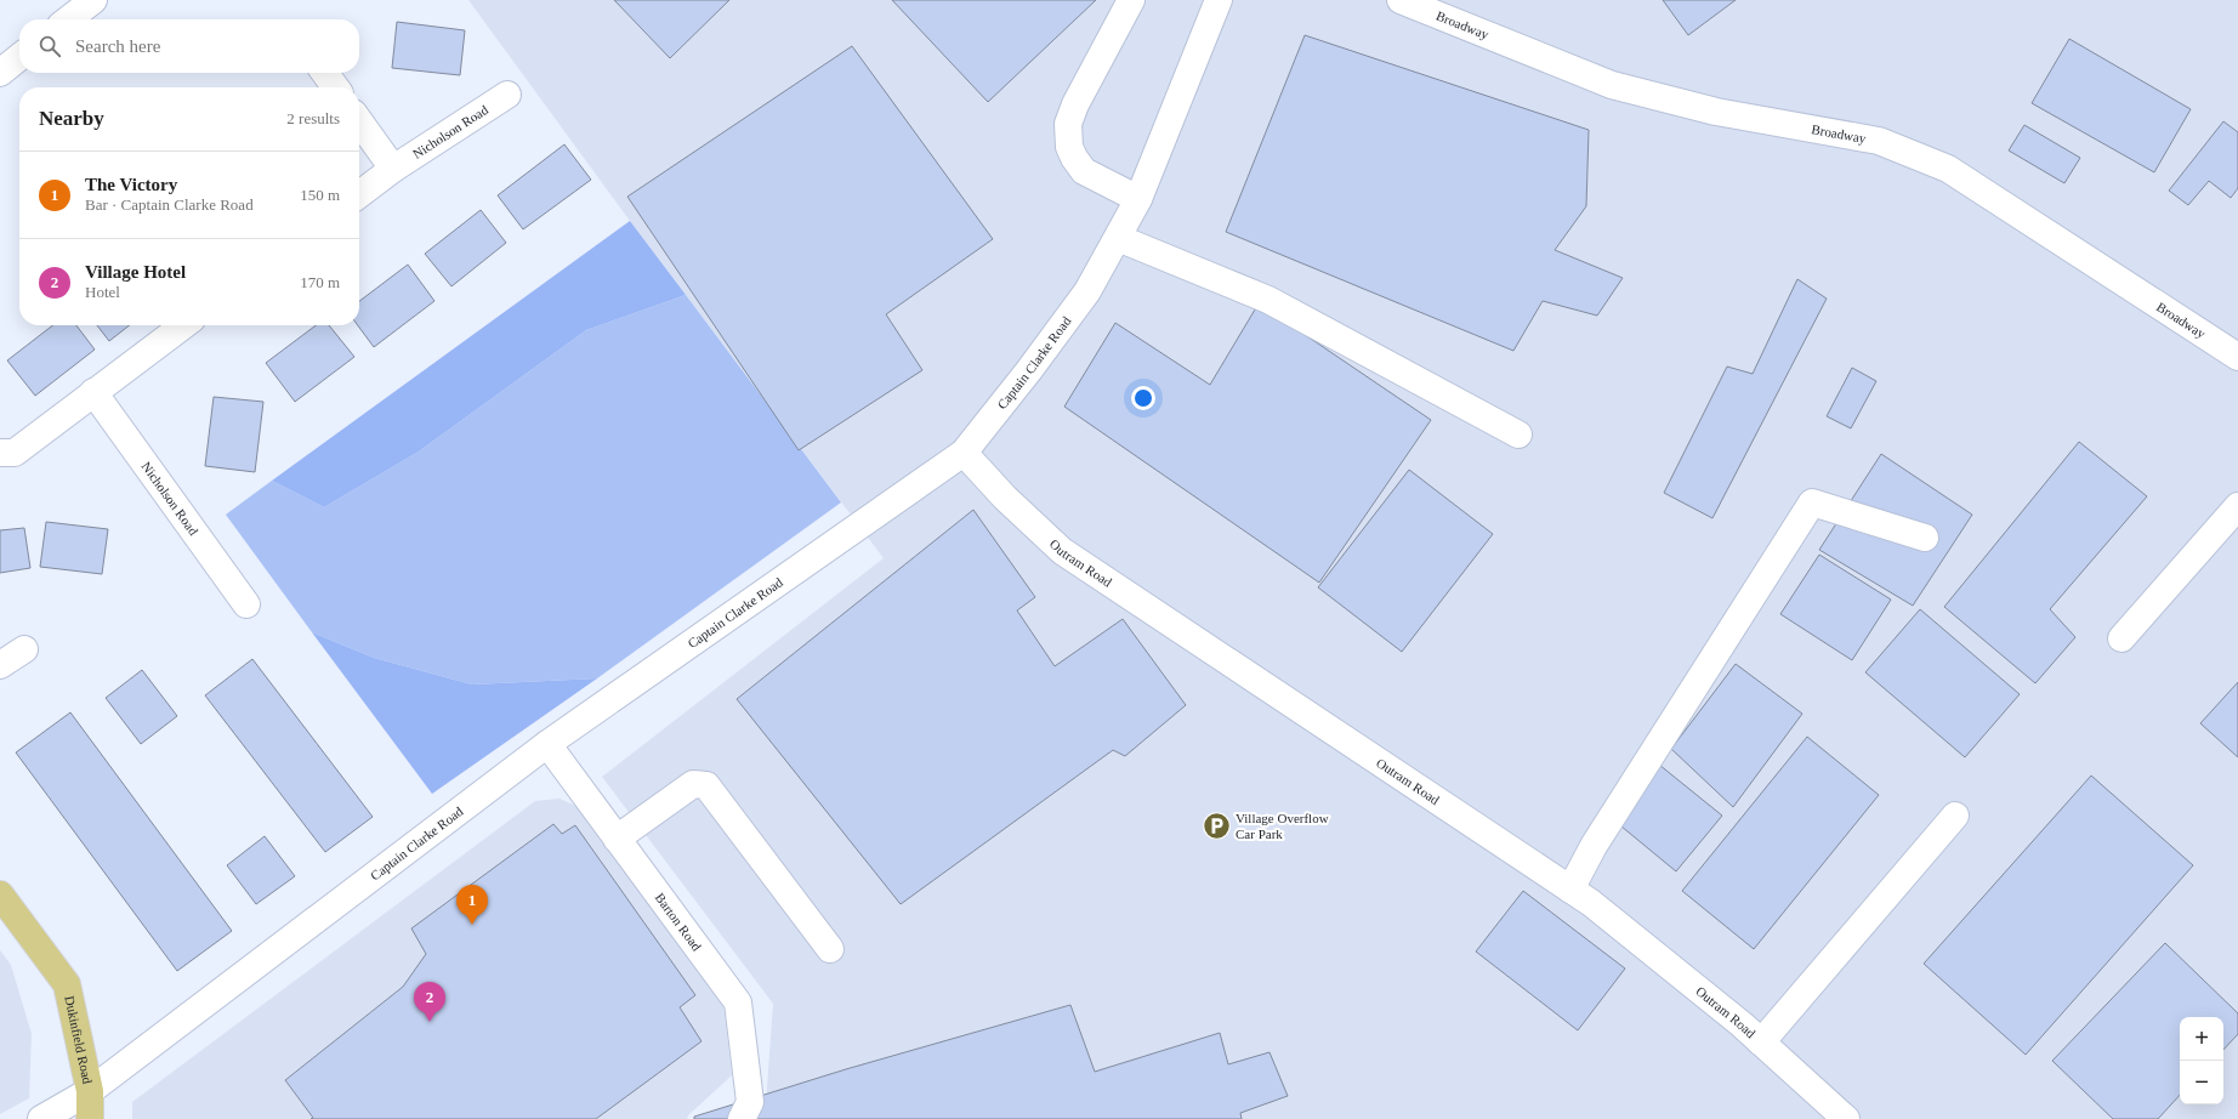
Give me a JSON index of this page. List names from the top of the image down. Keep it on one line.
{"streets":{"main road":["Dukinfield Road"],"street":["Broadway","Nicholson Road","Captain Clarke Road","Outram Road","Barton Road"]},"crossings":[["Captain Clarke Road","Outram Road"],["Captain Clarke Road","Barton Road"],["Captain Clarke Road","Dukinfield Road"]],"places":{"parking":["Village Overflow Car Park"]},"page":{"search":"Search here","heading":["Nearby","2 results"],"list":[{"mark":"1","name":"The Victory","note":"Bar · Captain Clarke Road","value":"150 m"},{"mark":"2","name":"Village Hotel","note":"Hotel","value":"170 m"}],"pins":["1","2"],"map_buttons":["+","−"]}}
